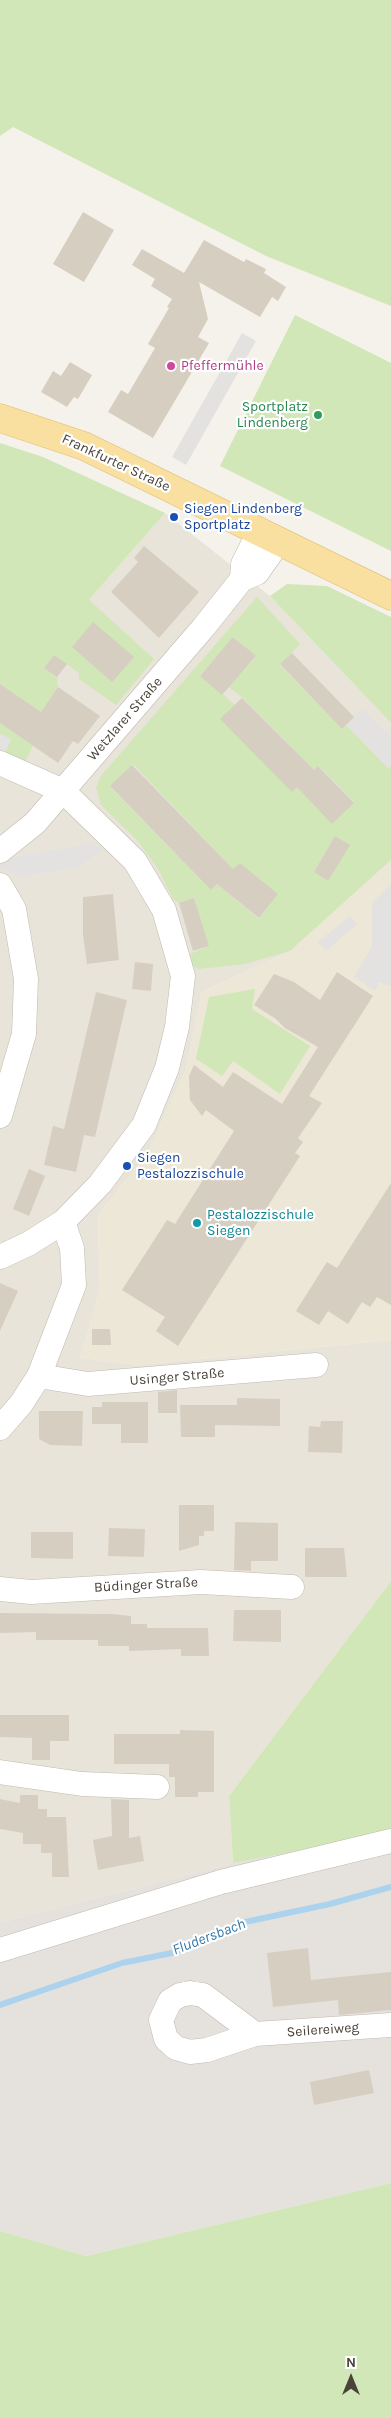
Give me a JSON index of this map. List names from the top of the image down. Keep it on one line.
{"streets":{"main road":["Frankfurter Straße"],"street":["Wetzlarer Straße","Usinger Straße","Büdinger Straße","Seilereiweg"]},"crossings":[["Frankfurter Straße","Wetzlarer Straße"]],"water":["Fludersbach"],"places":["Pfeffermühle","Sportplatz Lindenberg","Siegen Lindenberg Sportplatz","Siegen Pestalozzischule","Pestalozzischule Siegen"],"north":"top"}
